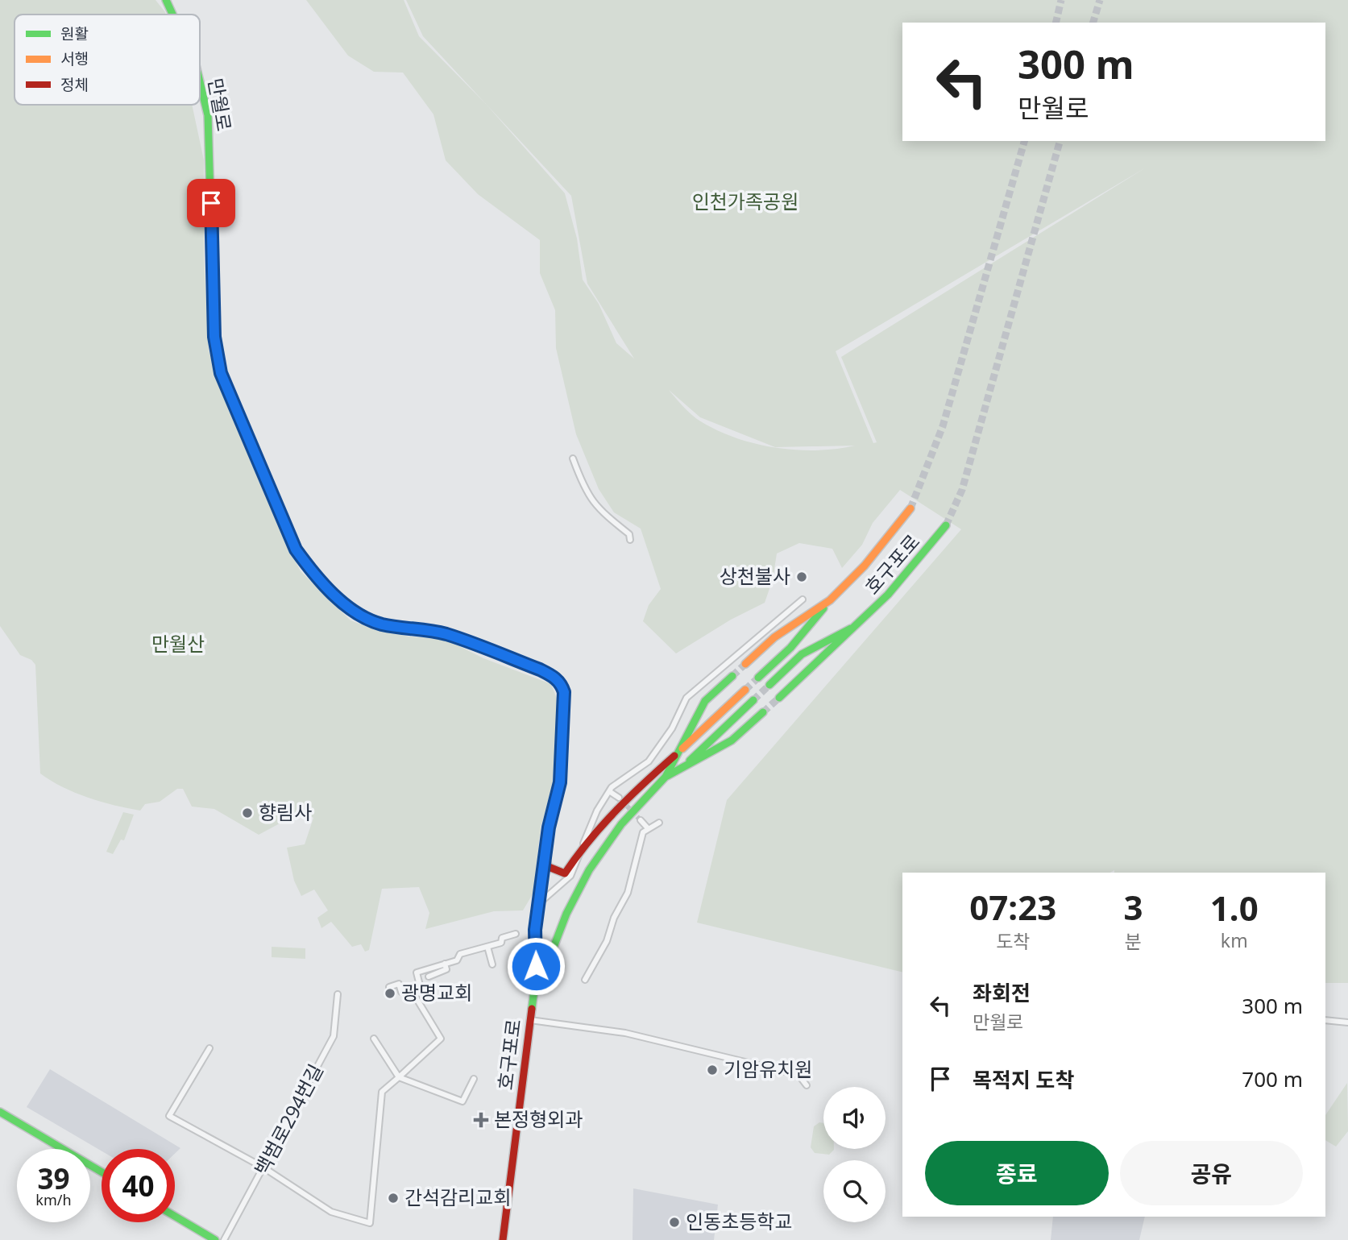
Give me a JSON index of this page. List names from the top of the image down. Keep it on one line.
{"streets":{"main road":["만월로","호구포로"],"street":["백범로294번길"]},"crossings":[["만월로","호구포로"]],"parks":["인천가족공원","만월산"],"places":{"other":["상천불사","향림사","광명교회","기암유치원","간석감리교회","인동초등학교"],"health":["본정형외과"]},"legend":["원활","서행","정체"],"page":{"turn":["300 m","만월로"],"eta":["07:23","도착","3","분","1.0","km"],"list":[{"name":"좌회전","note":"만월로","value":"300 m"},{"name":"목적지 도착","value":"700 m"}],"buttons":["종료","공유"],"speed":"39 km/h","limit":"40"}}
